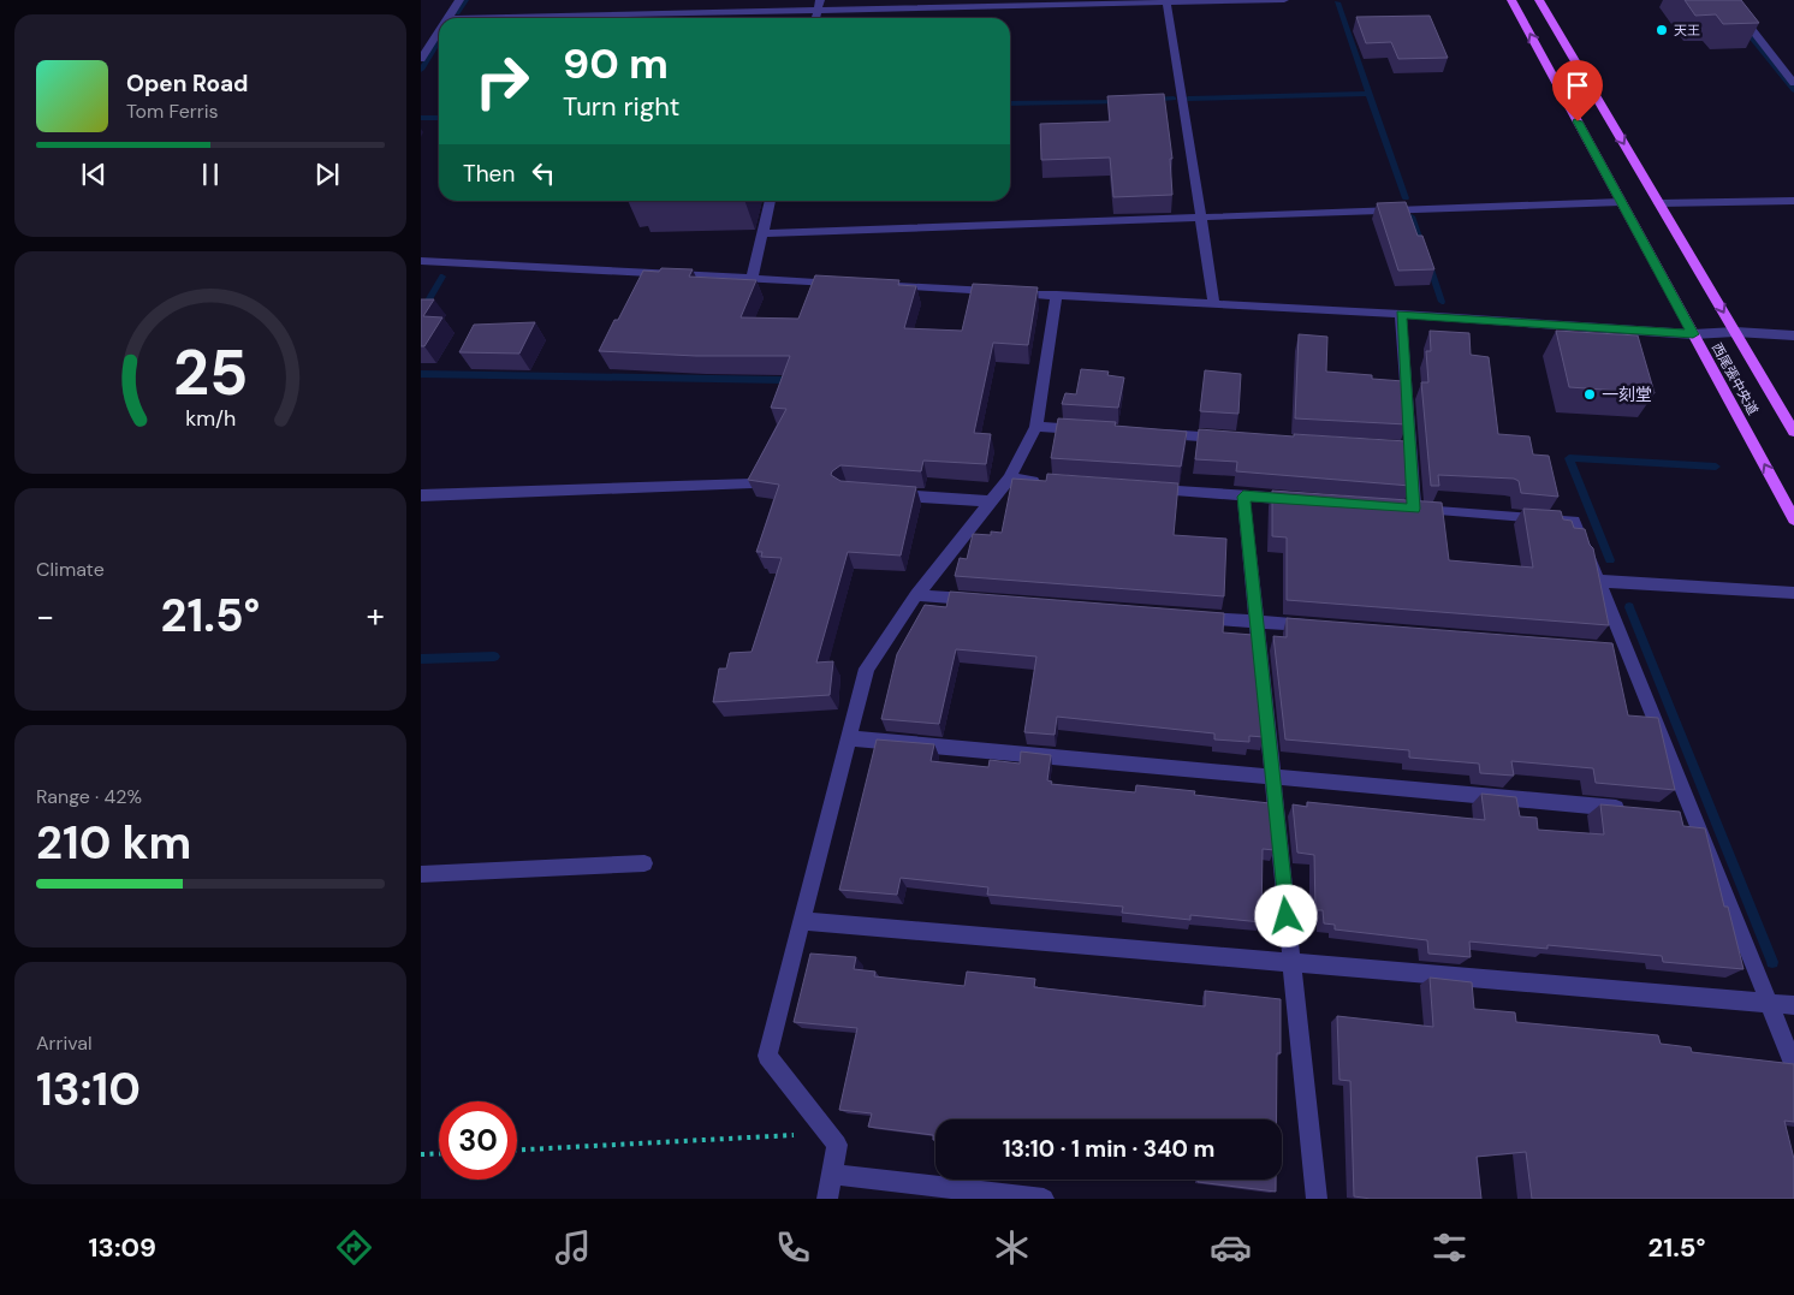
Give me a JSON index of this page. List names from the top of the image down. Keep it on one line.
{"streets":{"main road":["西尾張中央道"]},"places":["天王","一刻堂"],"page":{"turn":["90 m","Turn right"],"song":["Open Road","Tom Ferris"],"then":"Then","tile":["Climate",["Range · 42%","210 km"],["Arrival","13:10"]],"heat":["−","21.5°","+"],"limit":"30","trip":"13:10 · 1 min · 340 m","tabs":["13:09","21.5°"],"gauge":["25","km/h"]}}
